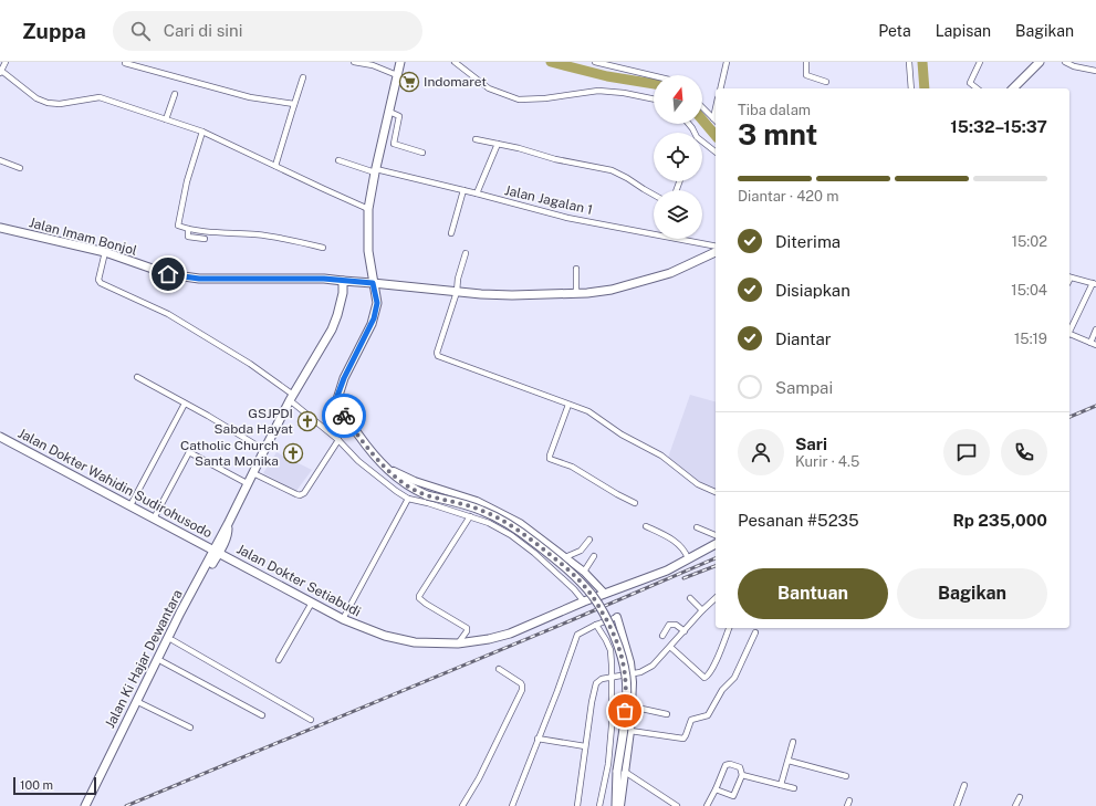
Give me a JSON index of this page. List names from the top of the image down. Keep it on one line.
{"streets":{"main road":["Jalan Imam Bonjol","Jalan Dokter Wahidin Sudirohusodo","Jalan Dokter Setiabudi","Jalan Ki Hajar Dewantara"],"street":["Jalan Jagalan 1"]},"crossings":[["Jalan Imam Bonjol","Jalan Ki Hajar Dewantara"],["Jalan Dokter Wahidin Sudirohusodo","Jalan Dokter Setiabudi"],["Jalan Dokter Wahidin Sudirohusodo","Jalan Ki Hajar Dewantara"],["Jalan Dokter Setiabudi","Jalan Ki Hajar Dewantara"]],"places":{"supermarket":["Indomaret"],"church":["GSJPDI Sabda Hayat","Catholic Church Santa Monika"]},"scale_bar":"100 m","north":"top","page":{"header":"Zuppa","search":"Cari di sini","nav":["Peta","Lapisan","Bagikan"],"heading":["3 mnt","Tiba dalam","15:32–15:37"],"panel":["Sari","Kurir · 4.5","Pesanan #5235","Rp 235,000"],"bar":"Diantar · 420 m","list":[["Diterima","15:02"],["Disiapkan","15:04"],["Diantar","15:19"],"Sampai"],"buttons":["Bantuan","Bagikan"],"scale":"100 m"}}
